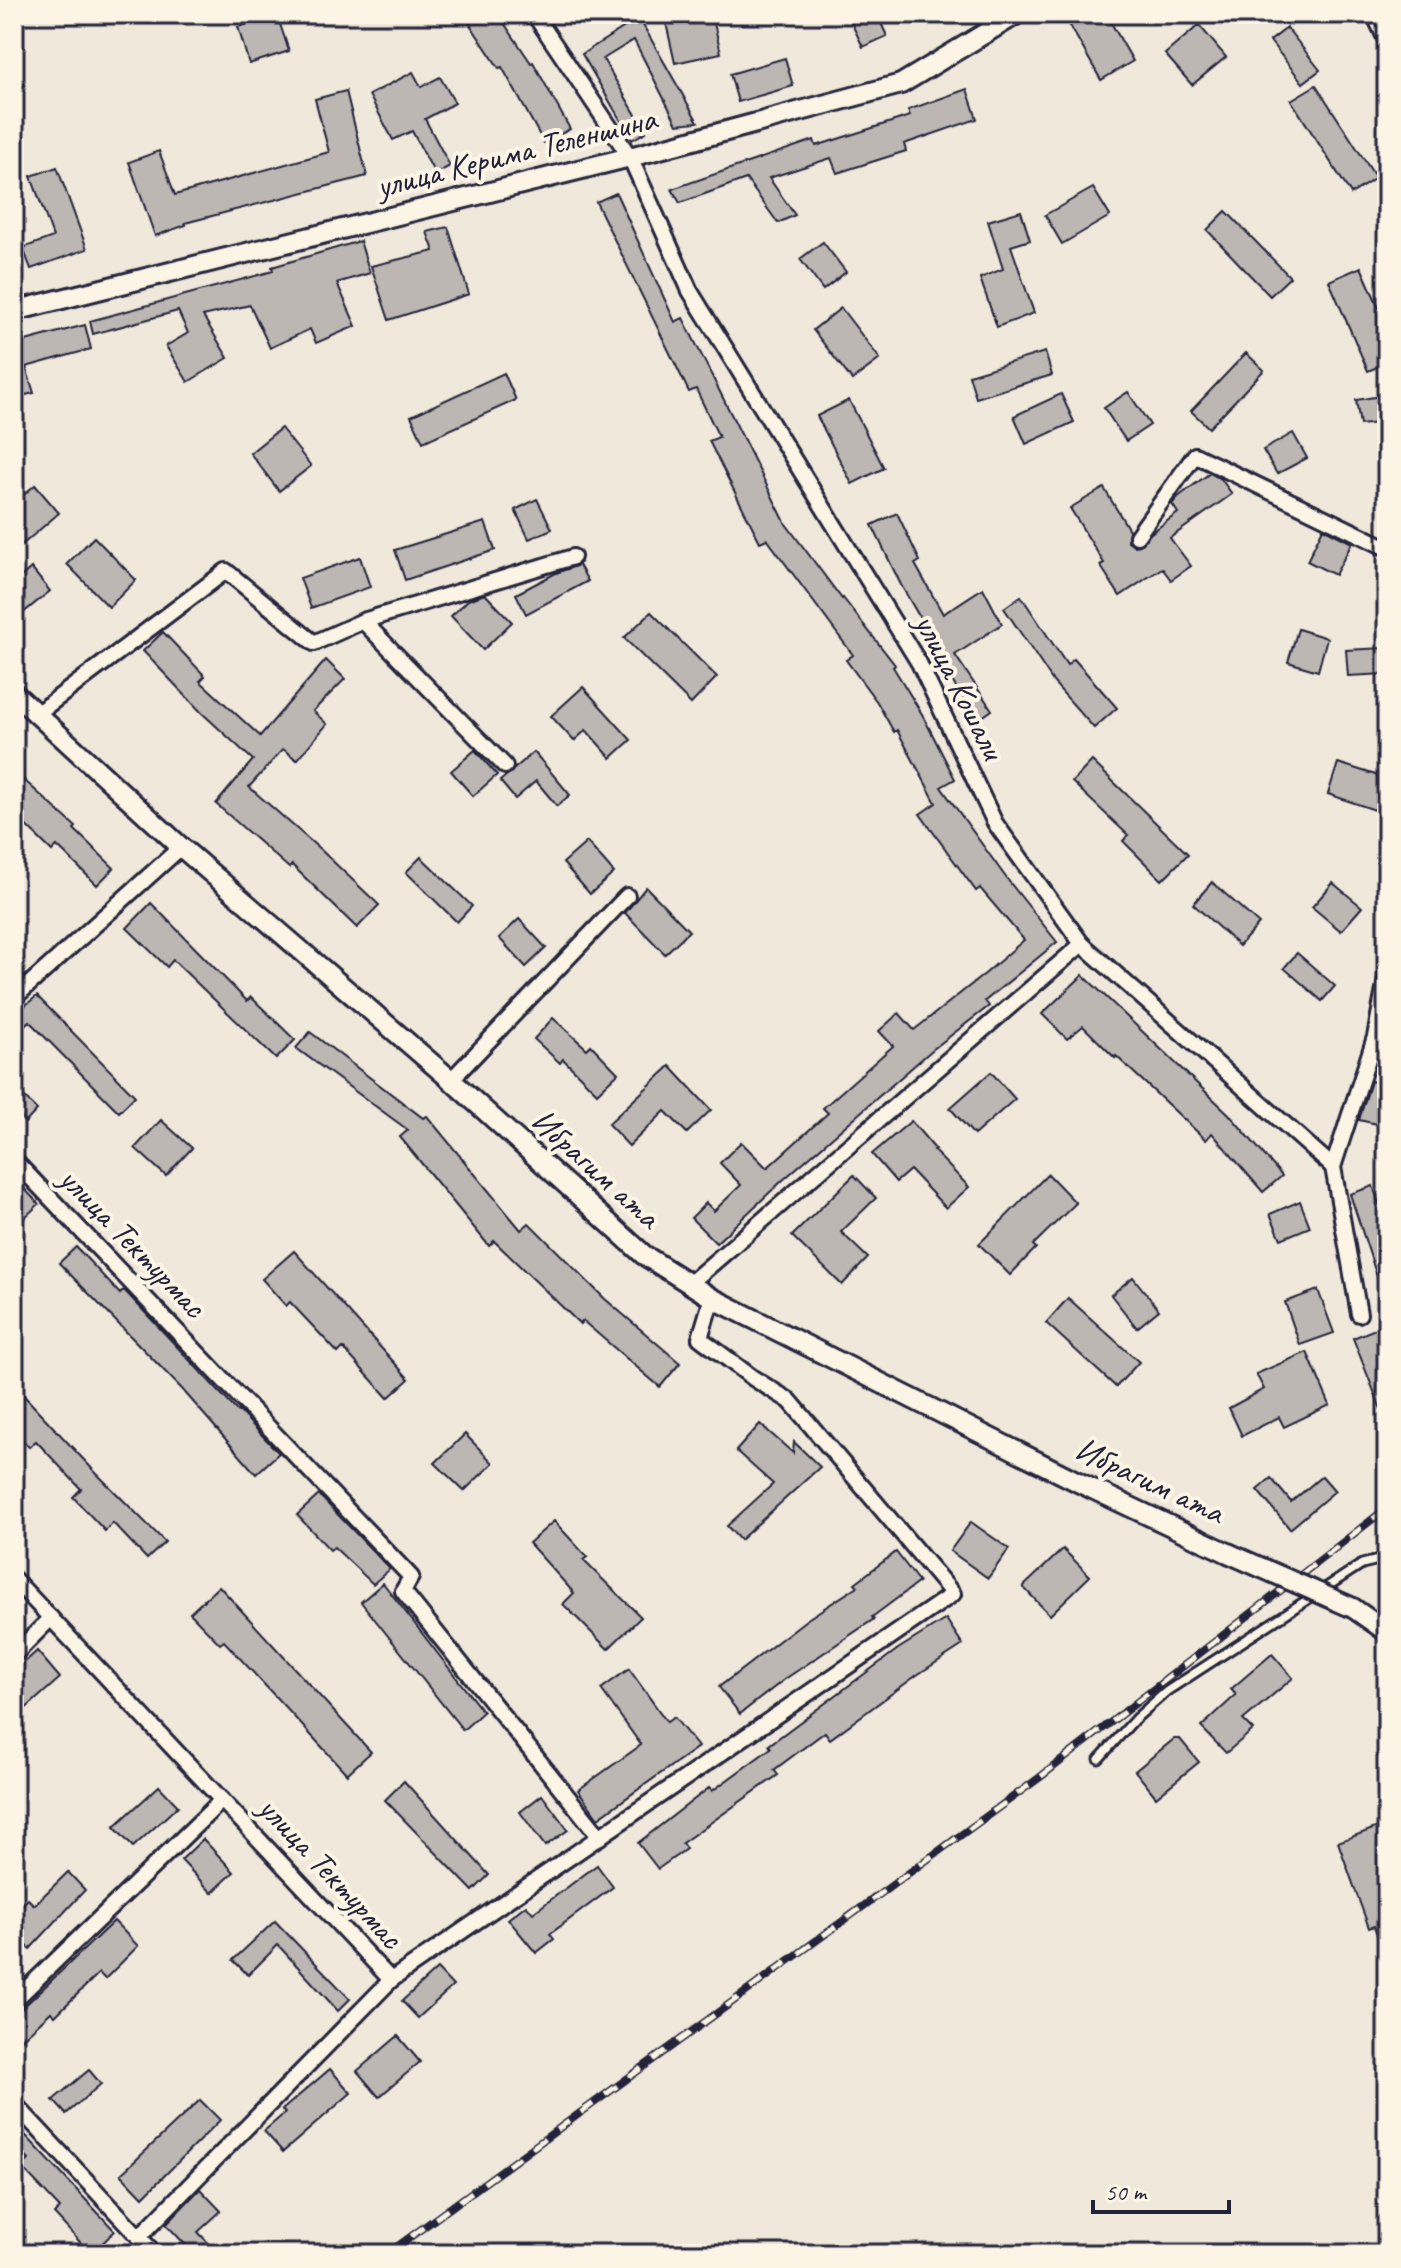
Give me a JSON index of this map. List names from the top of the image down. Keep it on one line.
{"streets":{"street":["улица Керима Теленшина","улица Кошали","Ибрагим ата","улица Тектурмас"]},"crossings":[["улица Керима Теленшина","улица Кошали"]],"scale_bar":"50 m"}
